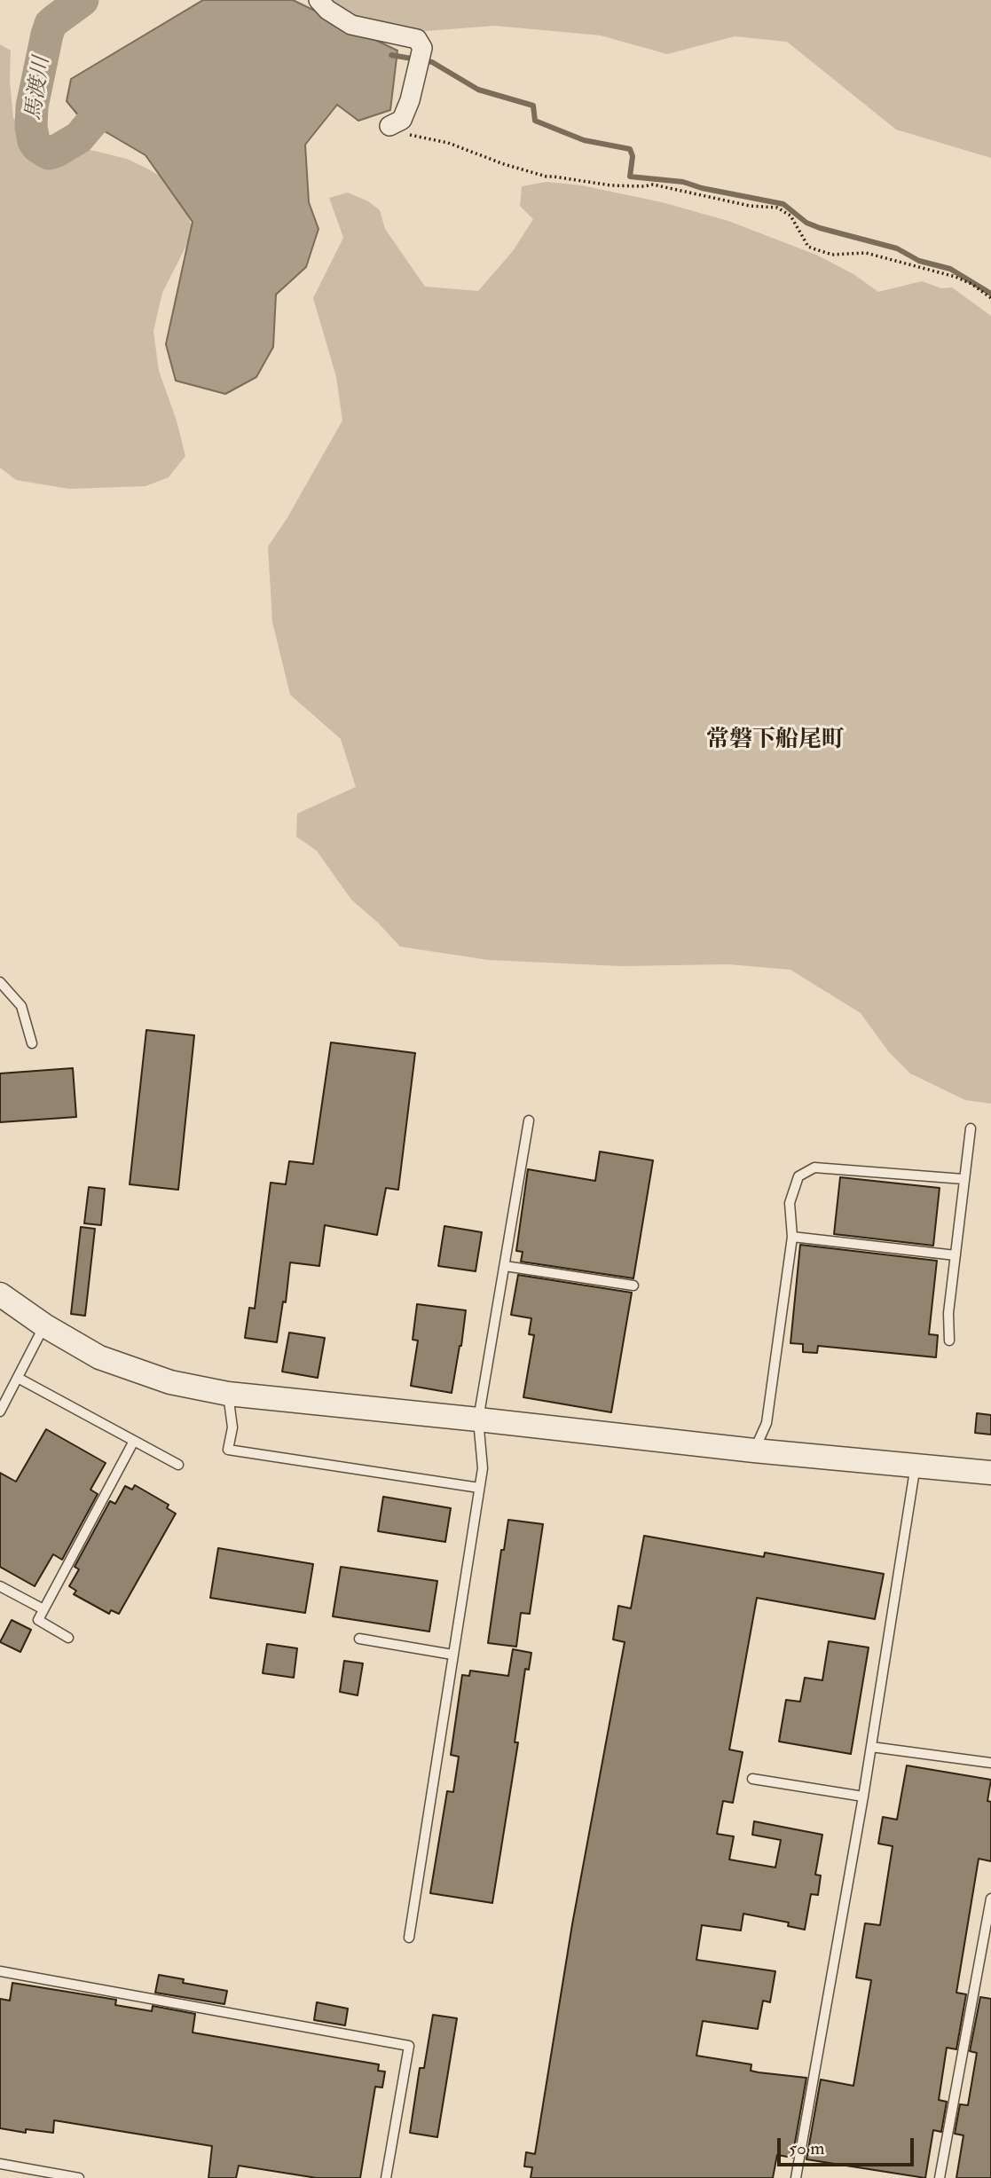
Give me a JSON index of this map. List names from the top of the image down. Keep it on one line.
{"districts":["常磐下船尾町"],"water":["馬渡川"],"scale_bar":"50 m"}
